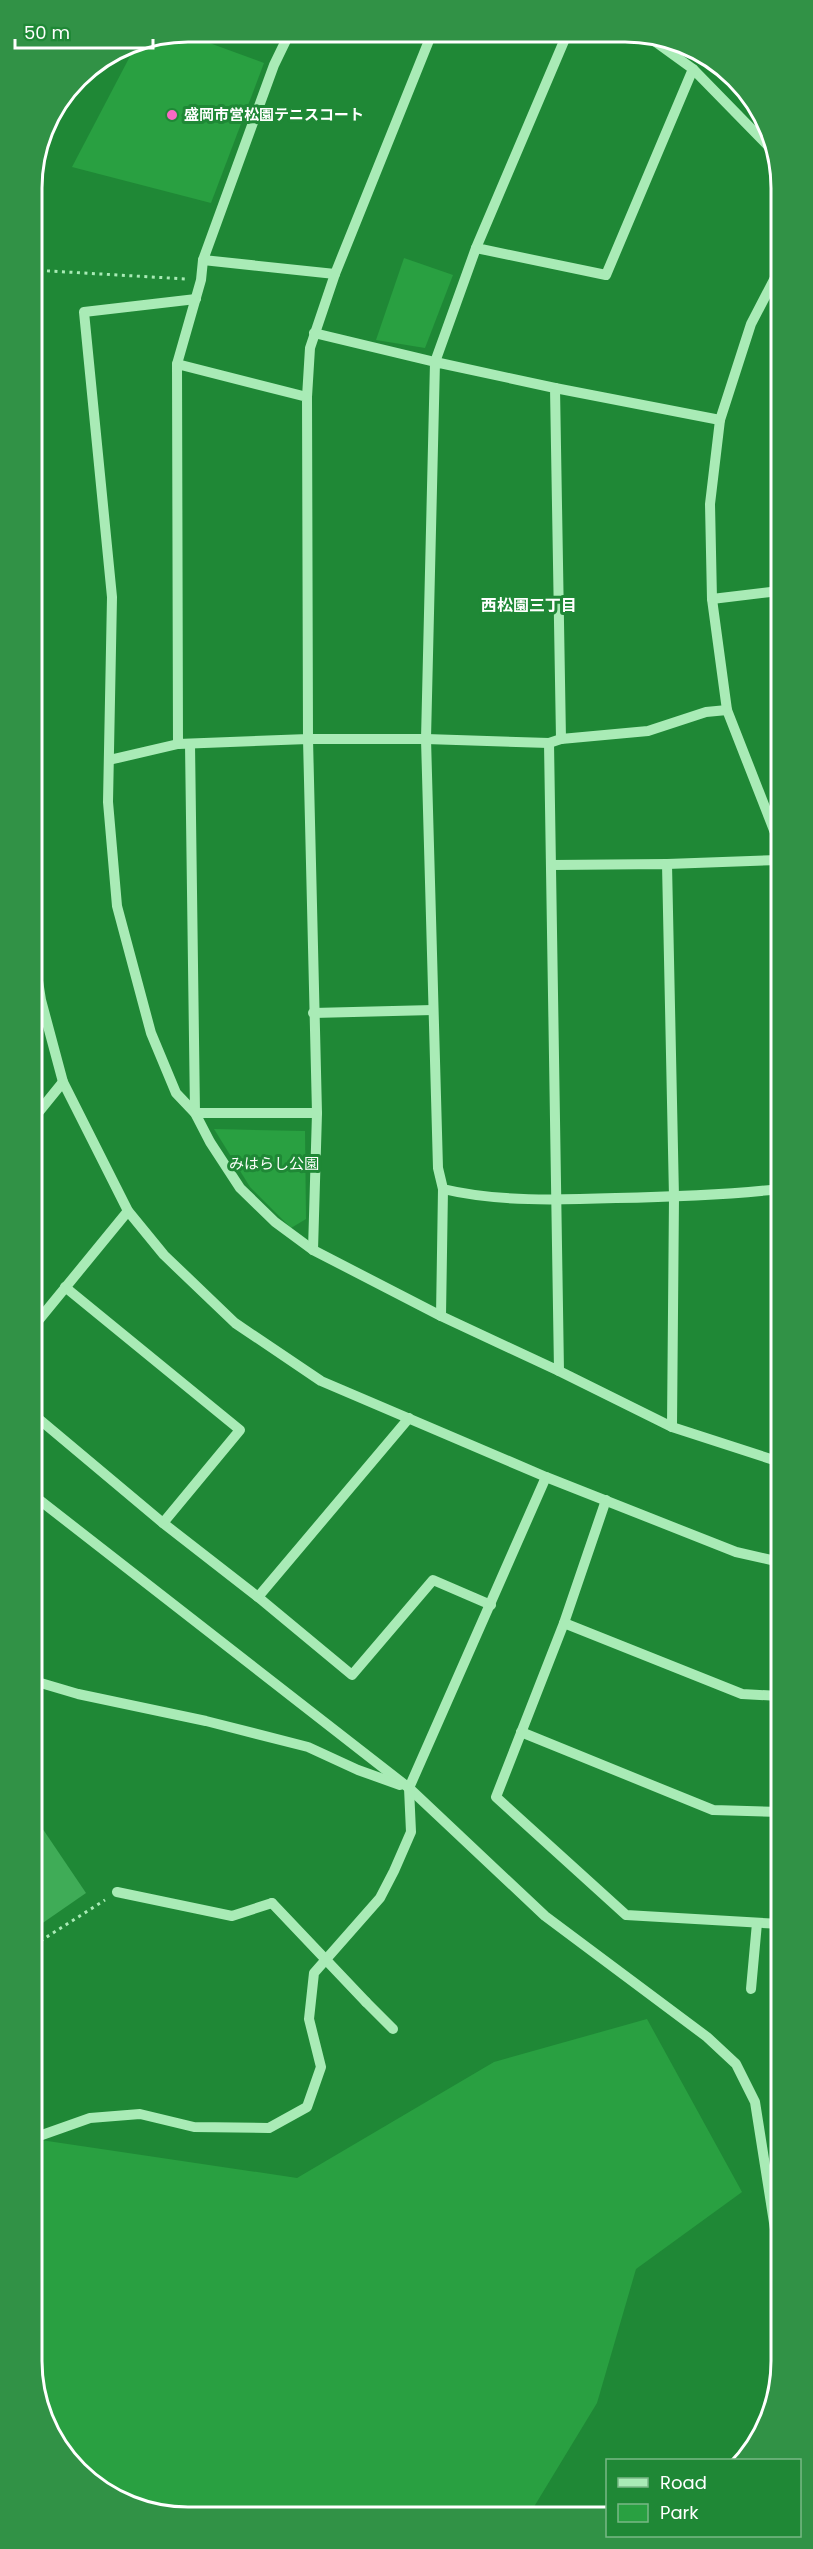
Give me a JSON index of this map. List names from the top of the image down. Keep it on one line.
{"districts":["西松園三丁目"],"parks":["みはらし公園"],"places":["盛岡市営松園テニスコート"],"legend":["Road","Park"],"scale_bar":"50 m"}
